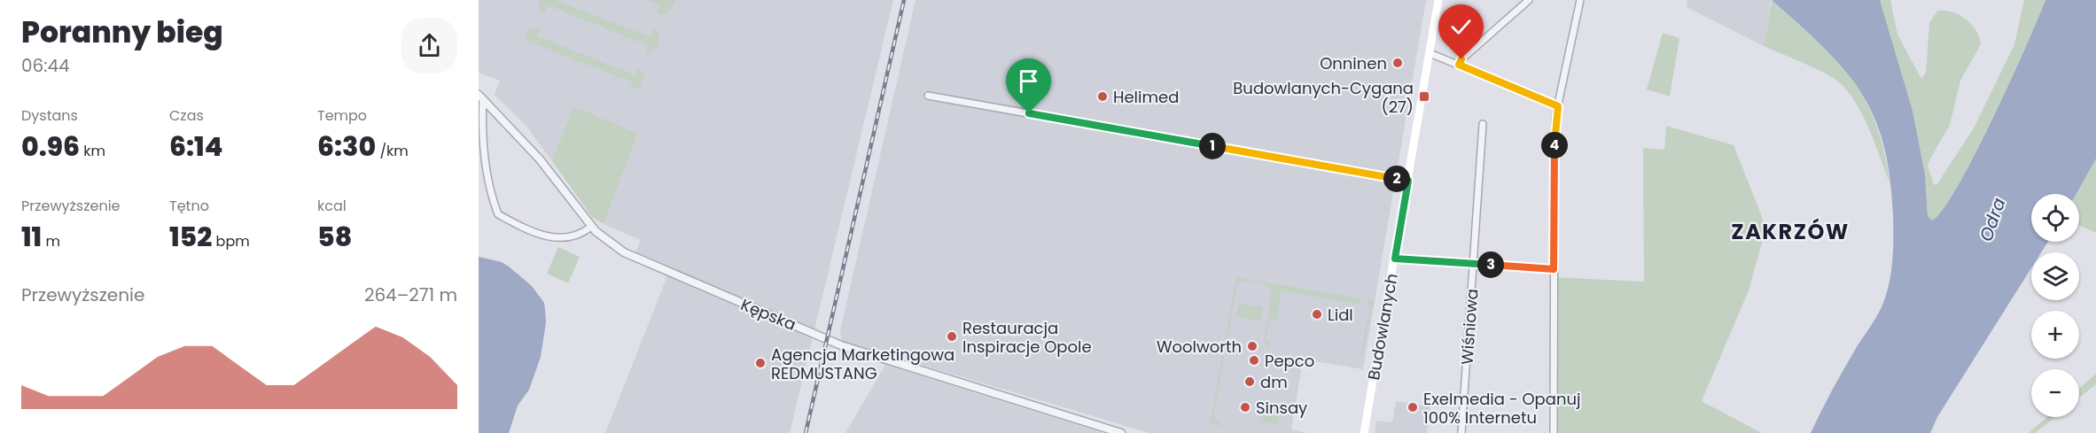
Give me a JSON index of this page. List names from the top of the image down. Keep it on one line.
{"streets":{"main road":["Budowlanych"],"street":["Kępska","Wiśniowa"]},"districts":["ZAKRZÓW"],"water":["Odra"],"places":{"other":["Onninen","Helimed","Lidl","Restauracja Inspiracje Opole","Woolworth","Pepco","Agencja Marketingowa REDMUSTANG","dm","Sinsay","Exelmedia - Opanuj 100% Internetu"],"transit":["Budowlanych-Cygana (27)"]},"page":{"heading":["Poranny bieg","06:44"],"stats":[["Dystans","0.96 km"],["Czas","6:14"],["Tempo","6:30 /km"],["Przewyższenie","11 m"],["Tętno","152 bpm"],["kcal","58"]],"pins":["4","1","2","3"],"map_buttons":["+","−"],"chart":["Przewyższenie","264–271 m"]}}
